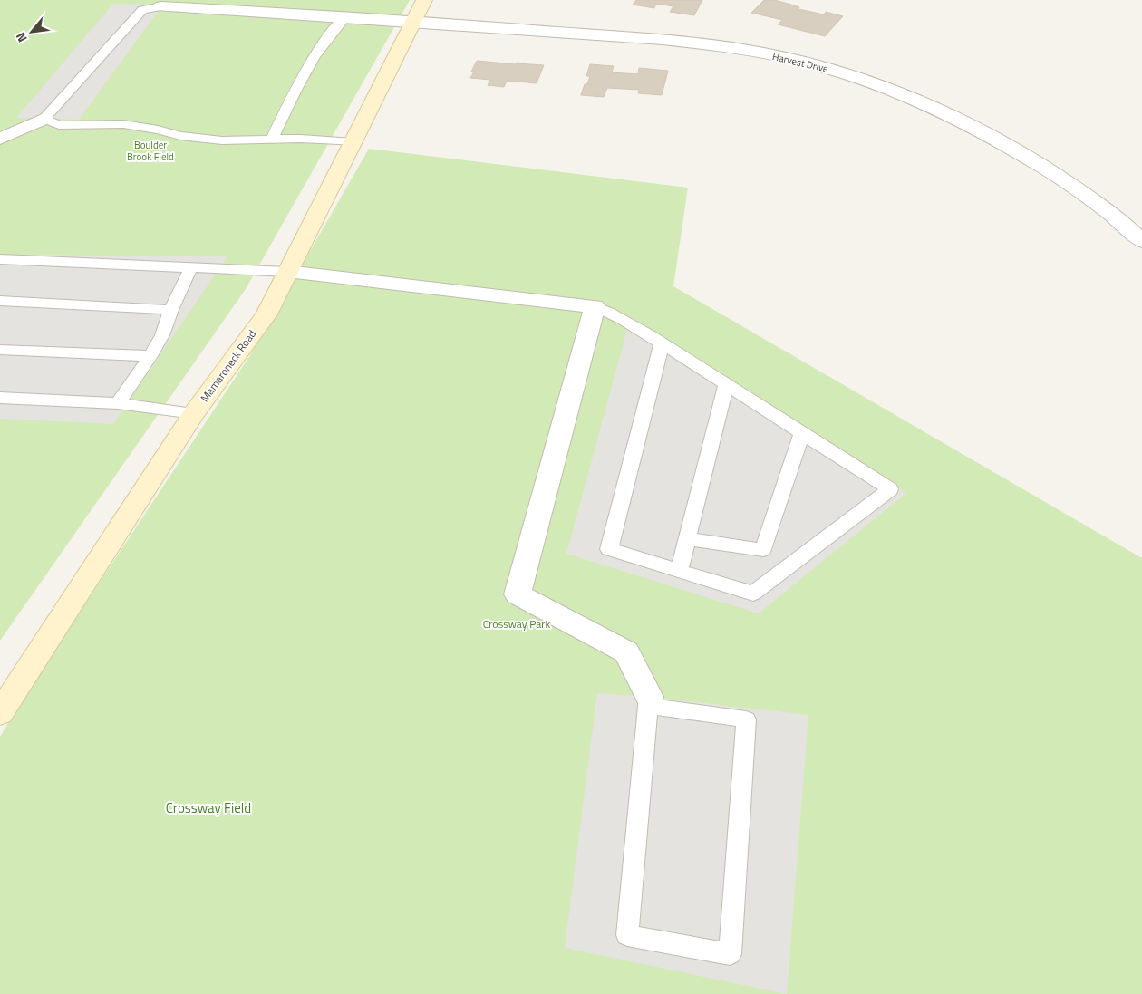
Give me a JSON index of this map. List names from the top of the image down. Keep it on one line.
{"streets":{"street":["Harvest Drive","Mamaroneck Road"]},"crossings":[["Harvest Drive","Mamaroneck Road"]],"parks":["Boulder Brook Field","Crossway Park","Crossway Field"],"north":"bottom left"}
